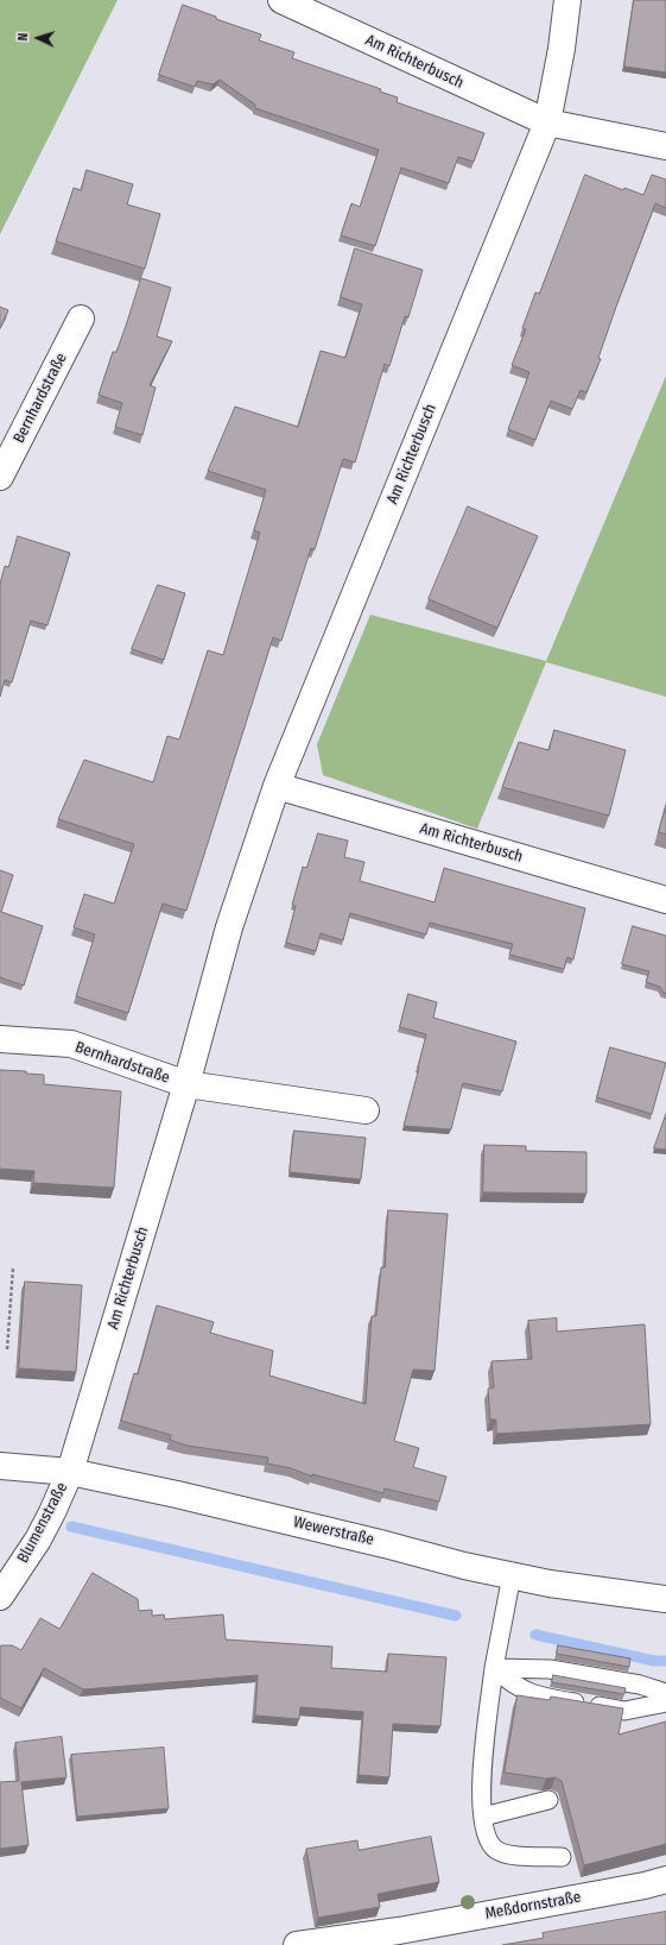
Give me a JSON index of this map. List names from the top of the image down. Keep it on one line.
{"streets":{"street":["Am Richterbusch","Bernhardstraße","Blumenstraße","Wewerstraße","Meßdornstraße"]},"crossings":[["Am Richterbusch","Bernhardstraße"],["Am Richterbusch","Blumenstraße"],["Am Richterbusch","Wewerstraße"],["Blumenstraße","Wewerstraße"]],"north":"left"}
